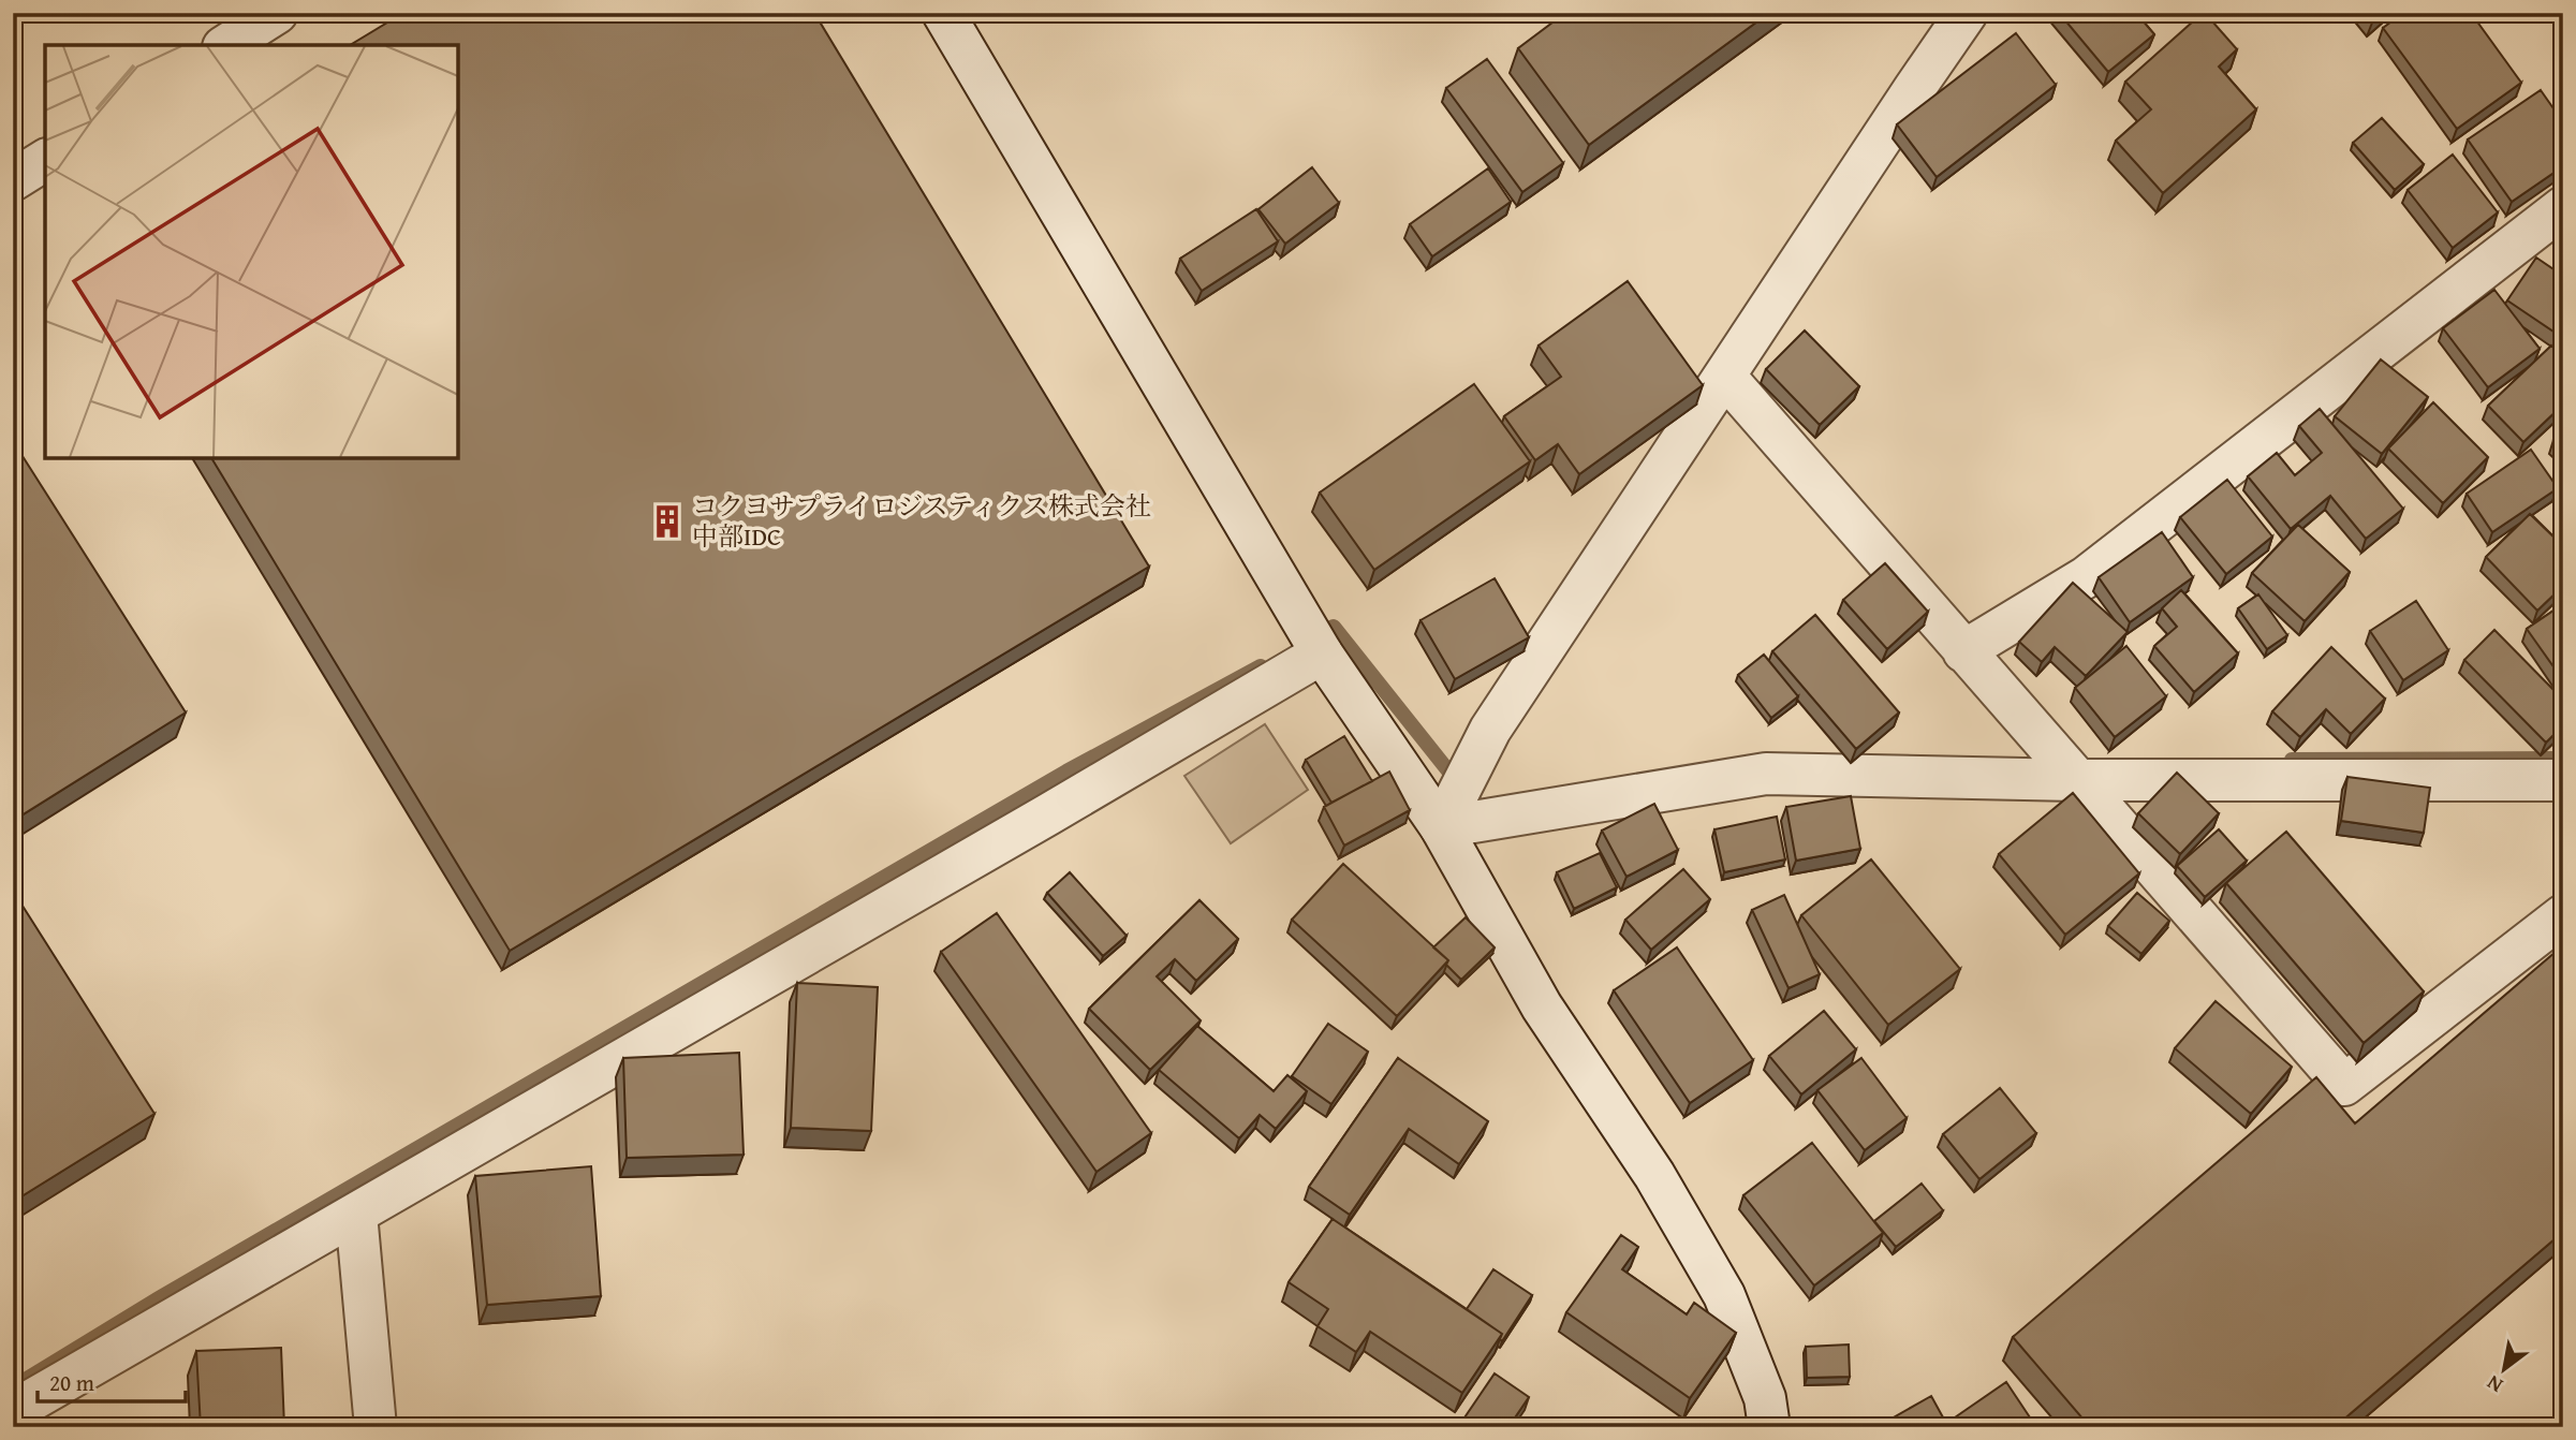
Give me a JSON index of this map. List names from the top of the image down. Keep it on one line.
{"places":{"building":["コクヨサプライロジスティクス株式会社 中部IDC"]},"scale_bar":"20 m","north":"bottom left"}
